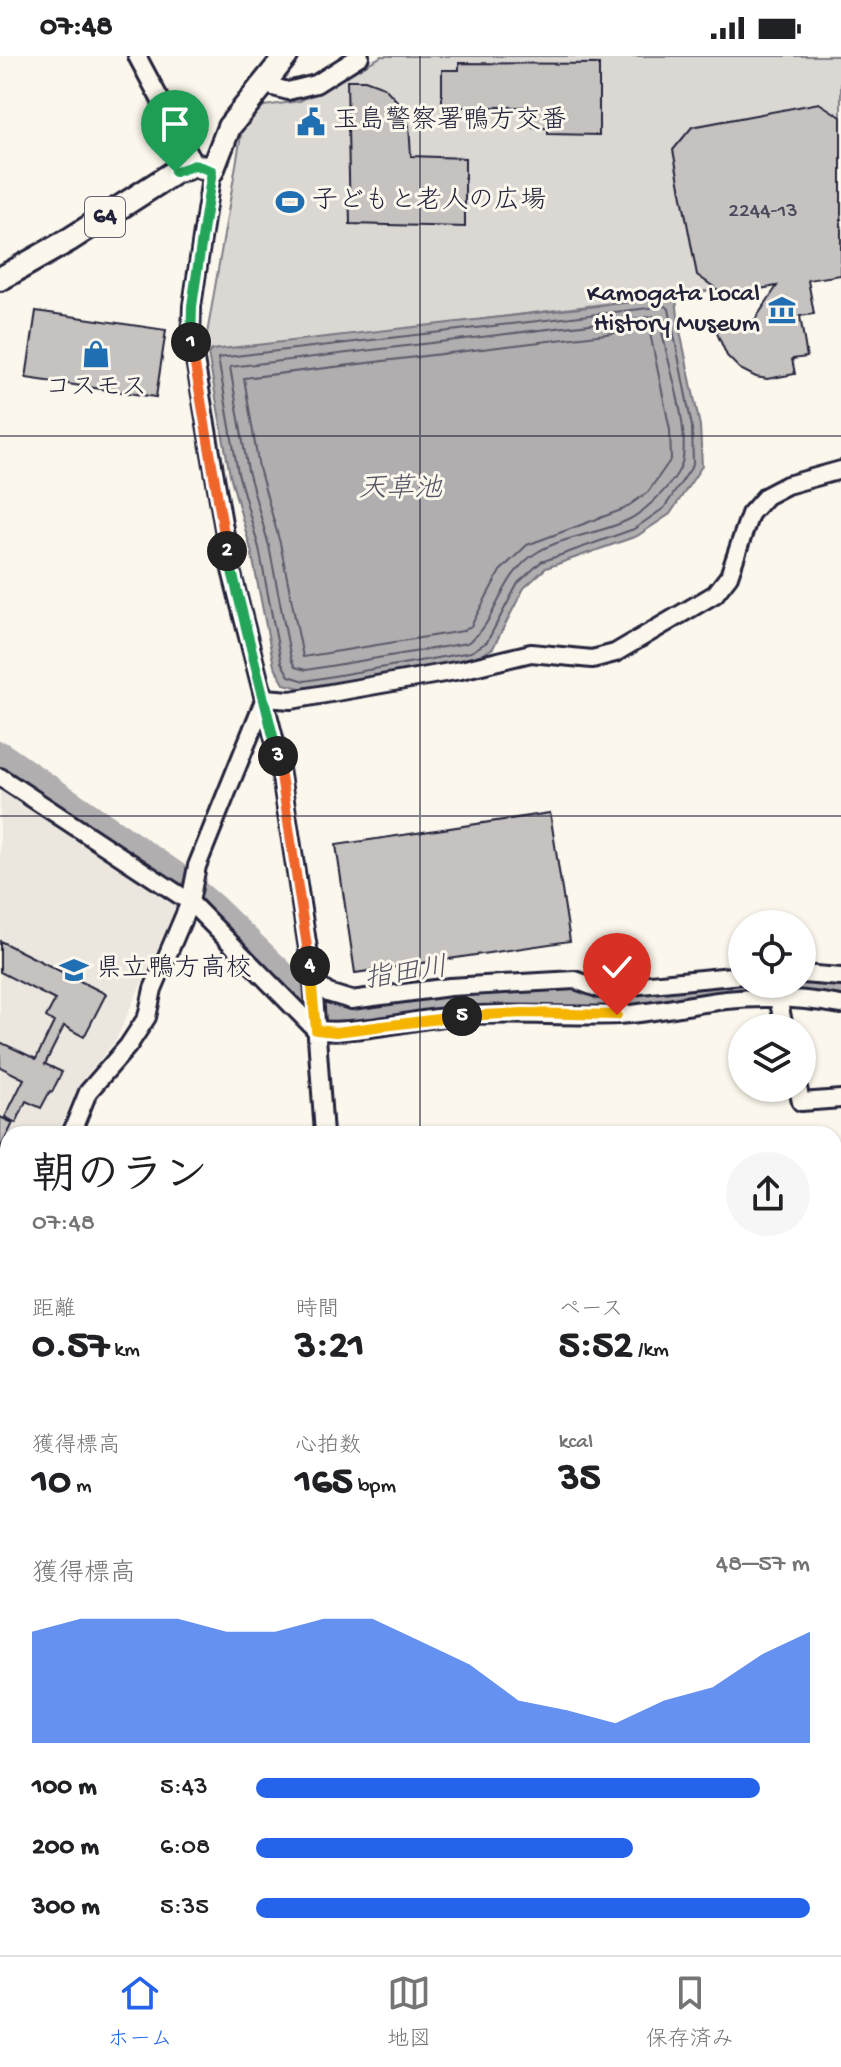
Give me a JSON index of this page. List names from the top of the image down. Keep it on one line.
{"streets":{"main road":["64"]},"water":["天草池","指田川"],"places":{"public building":["玉島警察署鴨方交番"],"sports":["子どもと老人の広場"],"museum":["Kamogata Local History Museum"],"shop":["コスモス"],"school or university":["県立鴨方高校"]},"house_numbers":["2244-13"],"page":{"status":"07:48","pins":["1","2","3","4","5"],"heading":["朝のラン","07:48"],"stats":[["距離","0.57 km"],["時間","3:21"],["ペース","5:52 /km"],["獲得標高","10 m"],["心拍数","165 bpm"],["kcal","35"]],"chart":["獲得標高","48–57 m"],"list":[{"name":"100 m","note":"5:43"},{"name":"200 m","note":"6:08"},{"name":"300 m","note":"5:35"}],"tabs":["ホーム","地図","保存済み"]}}
